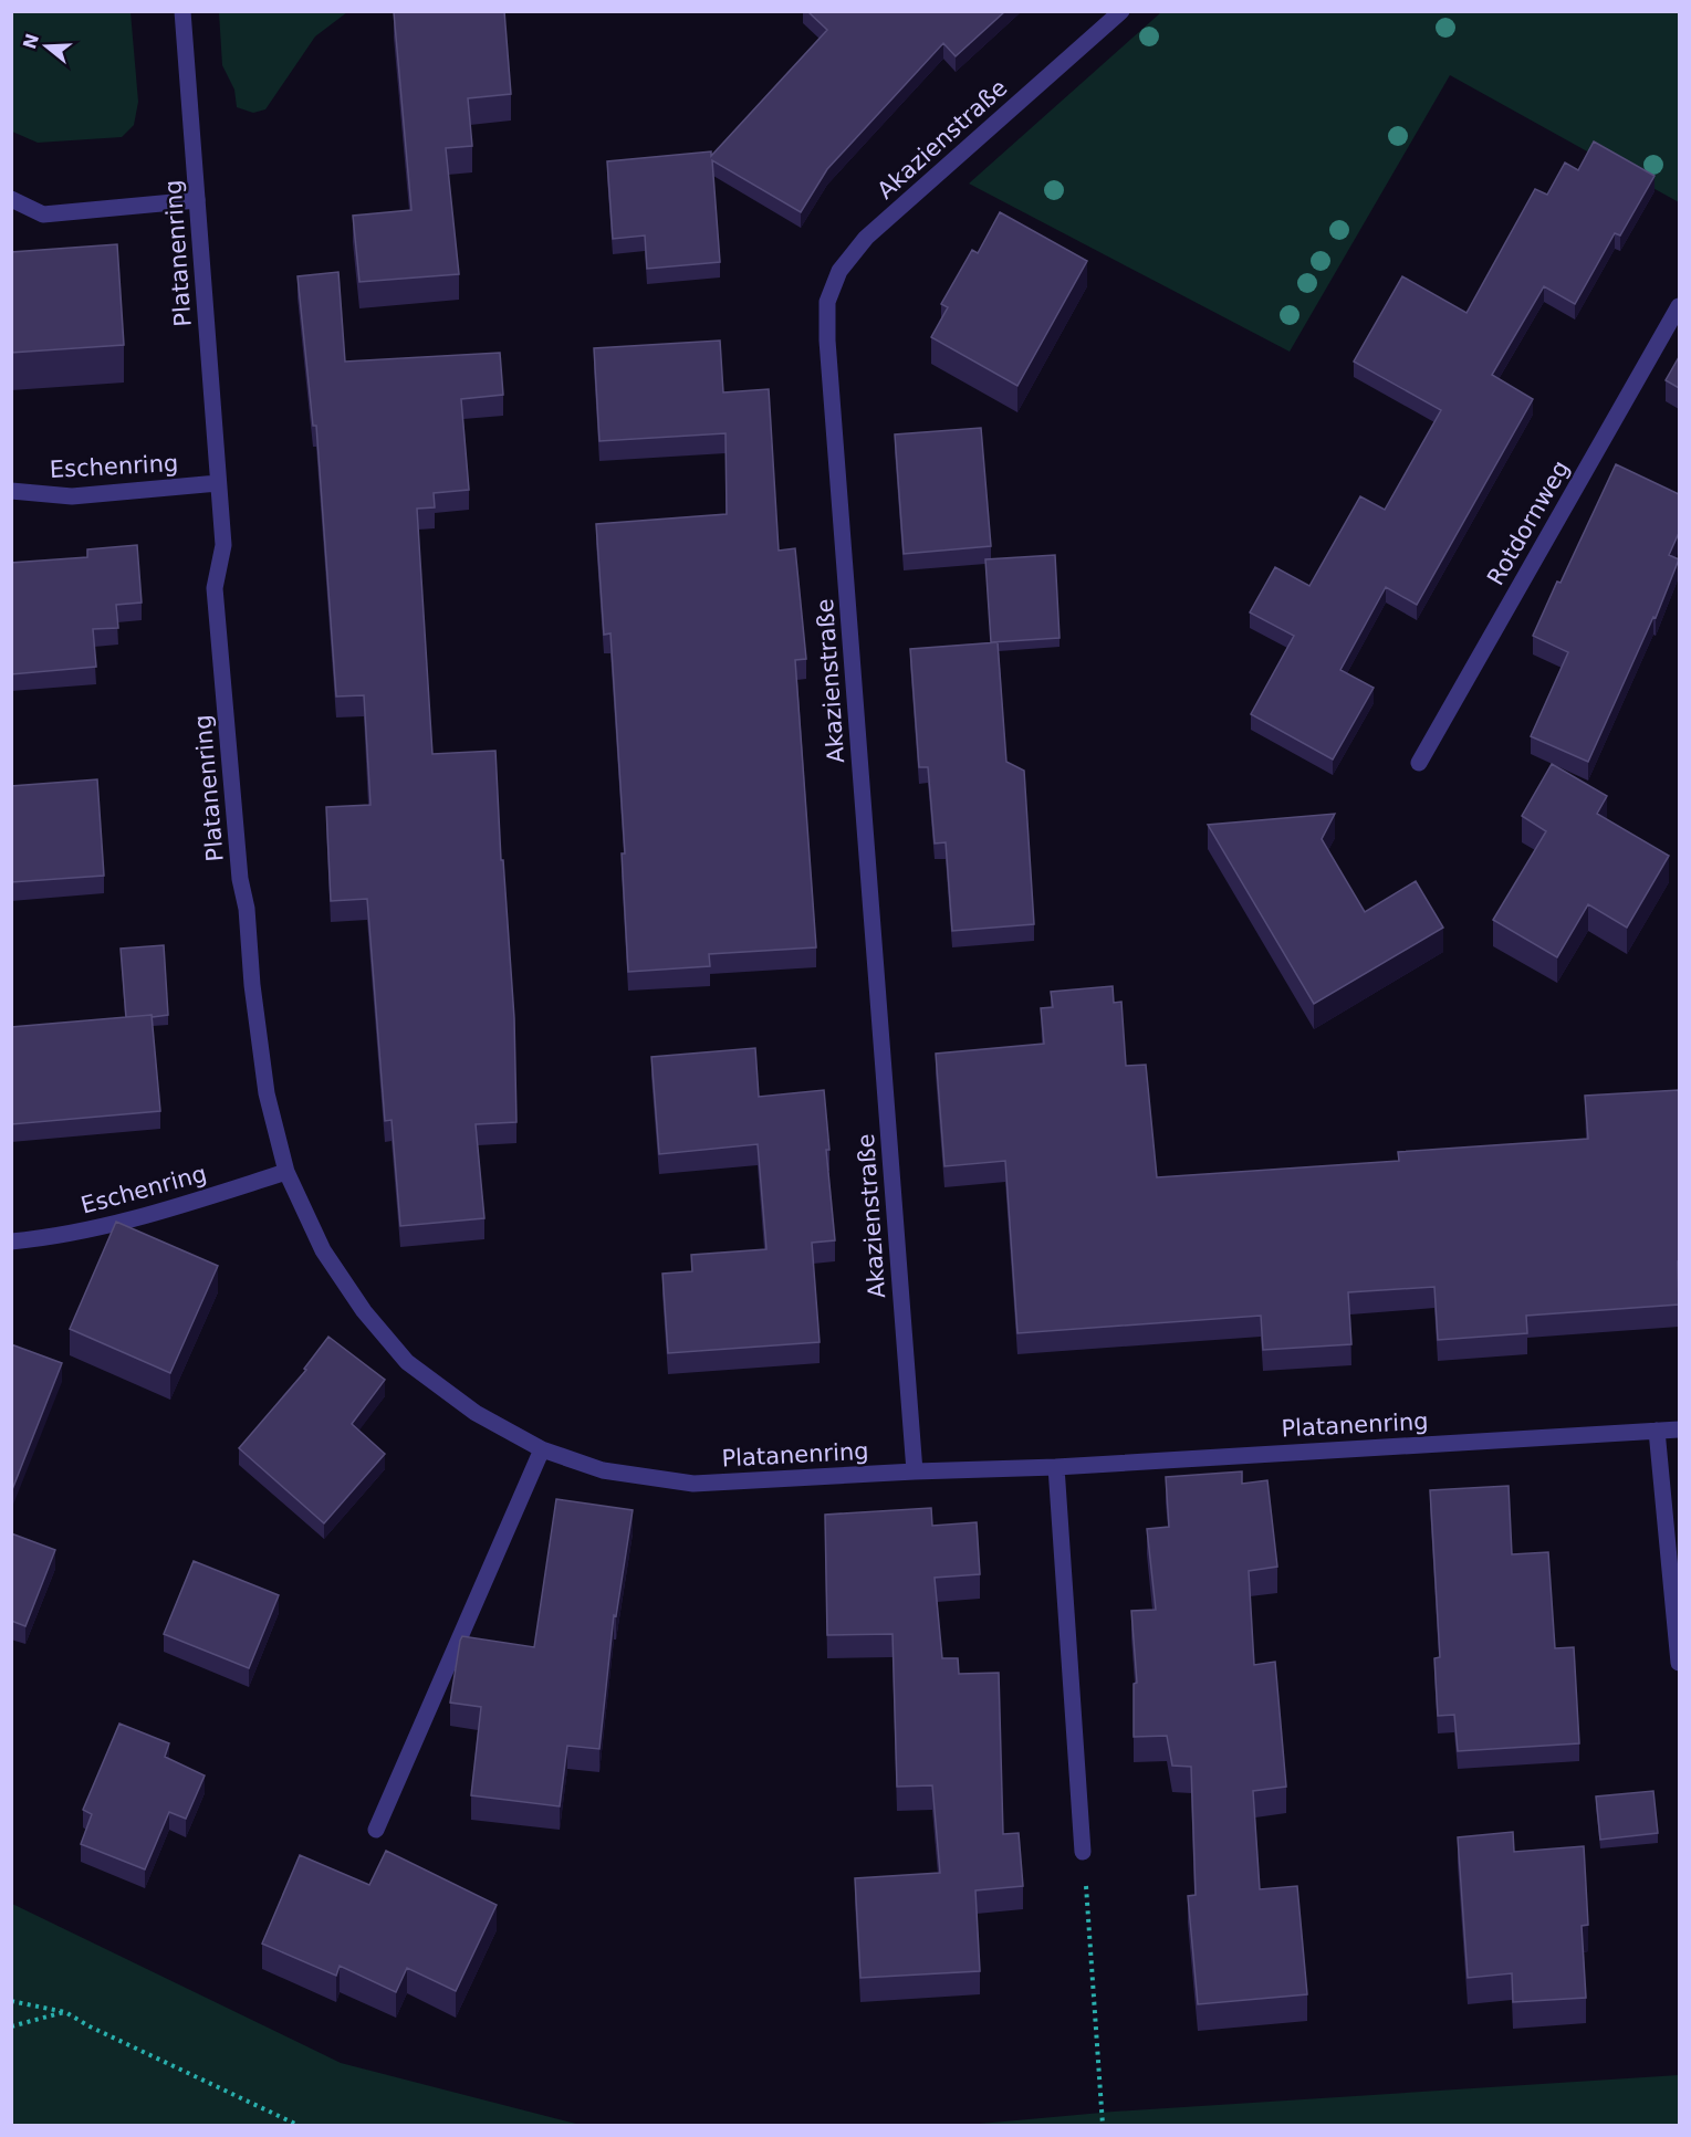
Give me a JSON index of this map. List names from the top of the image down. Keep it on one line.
{"streets":{"street":["Akazienstraße","Platanenring","Eschenring","Rotdornweg"]},"crossings":[["Akazienstraße","Platanenring"],["Platanenring","Eschenring"]],"north":"left"}
